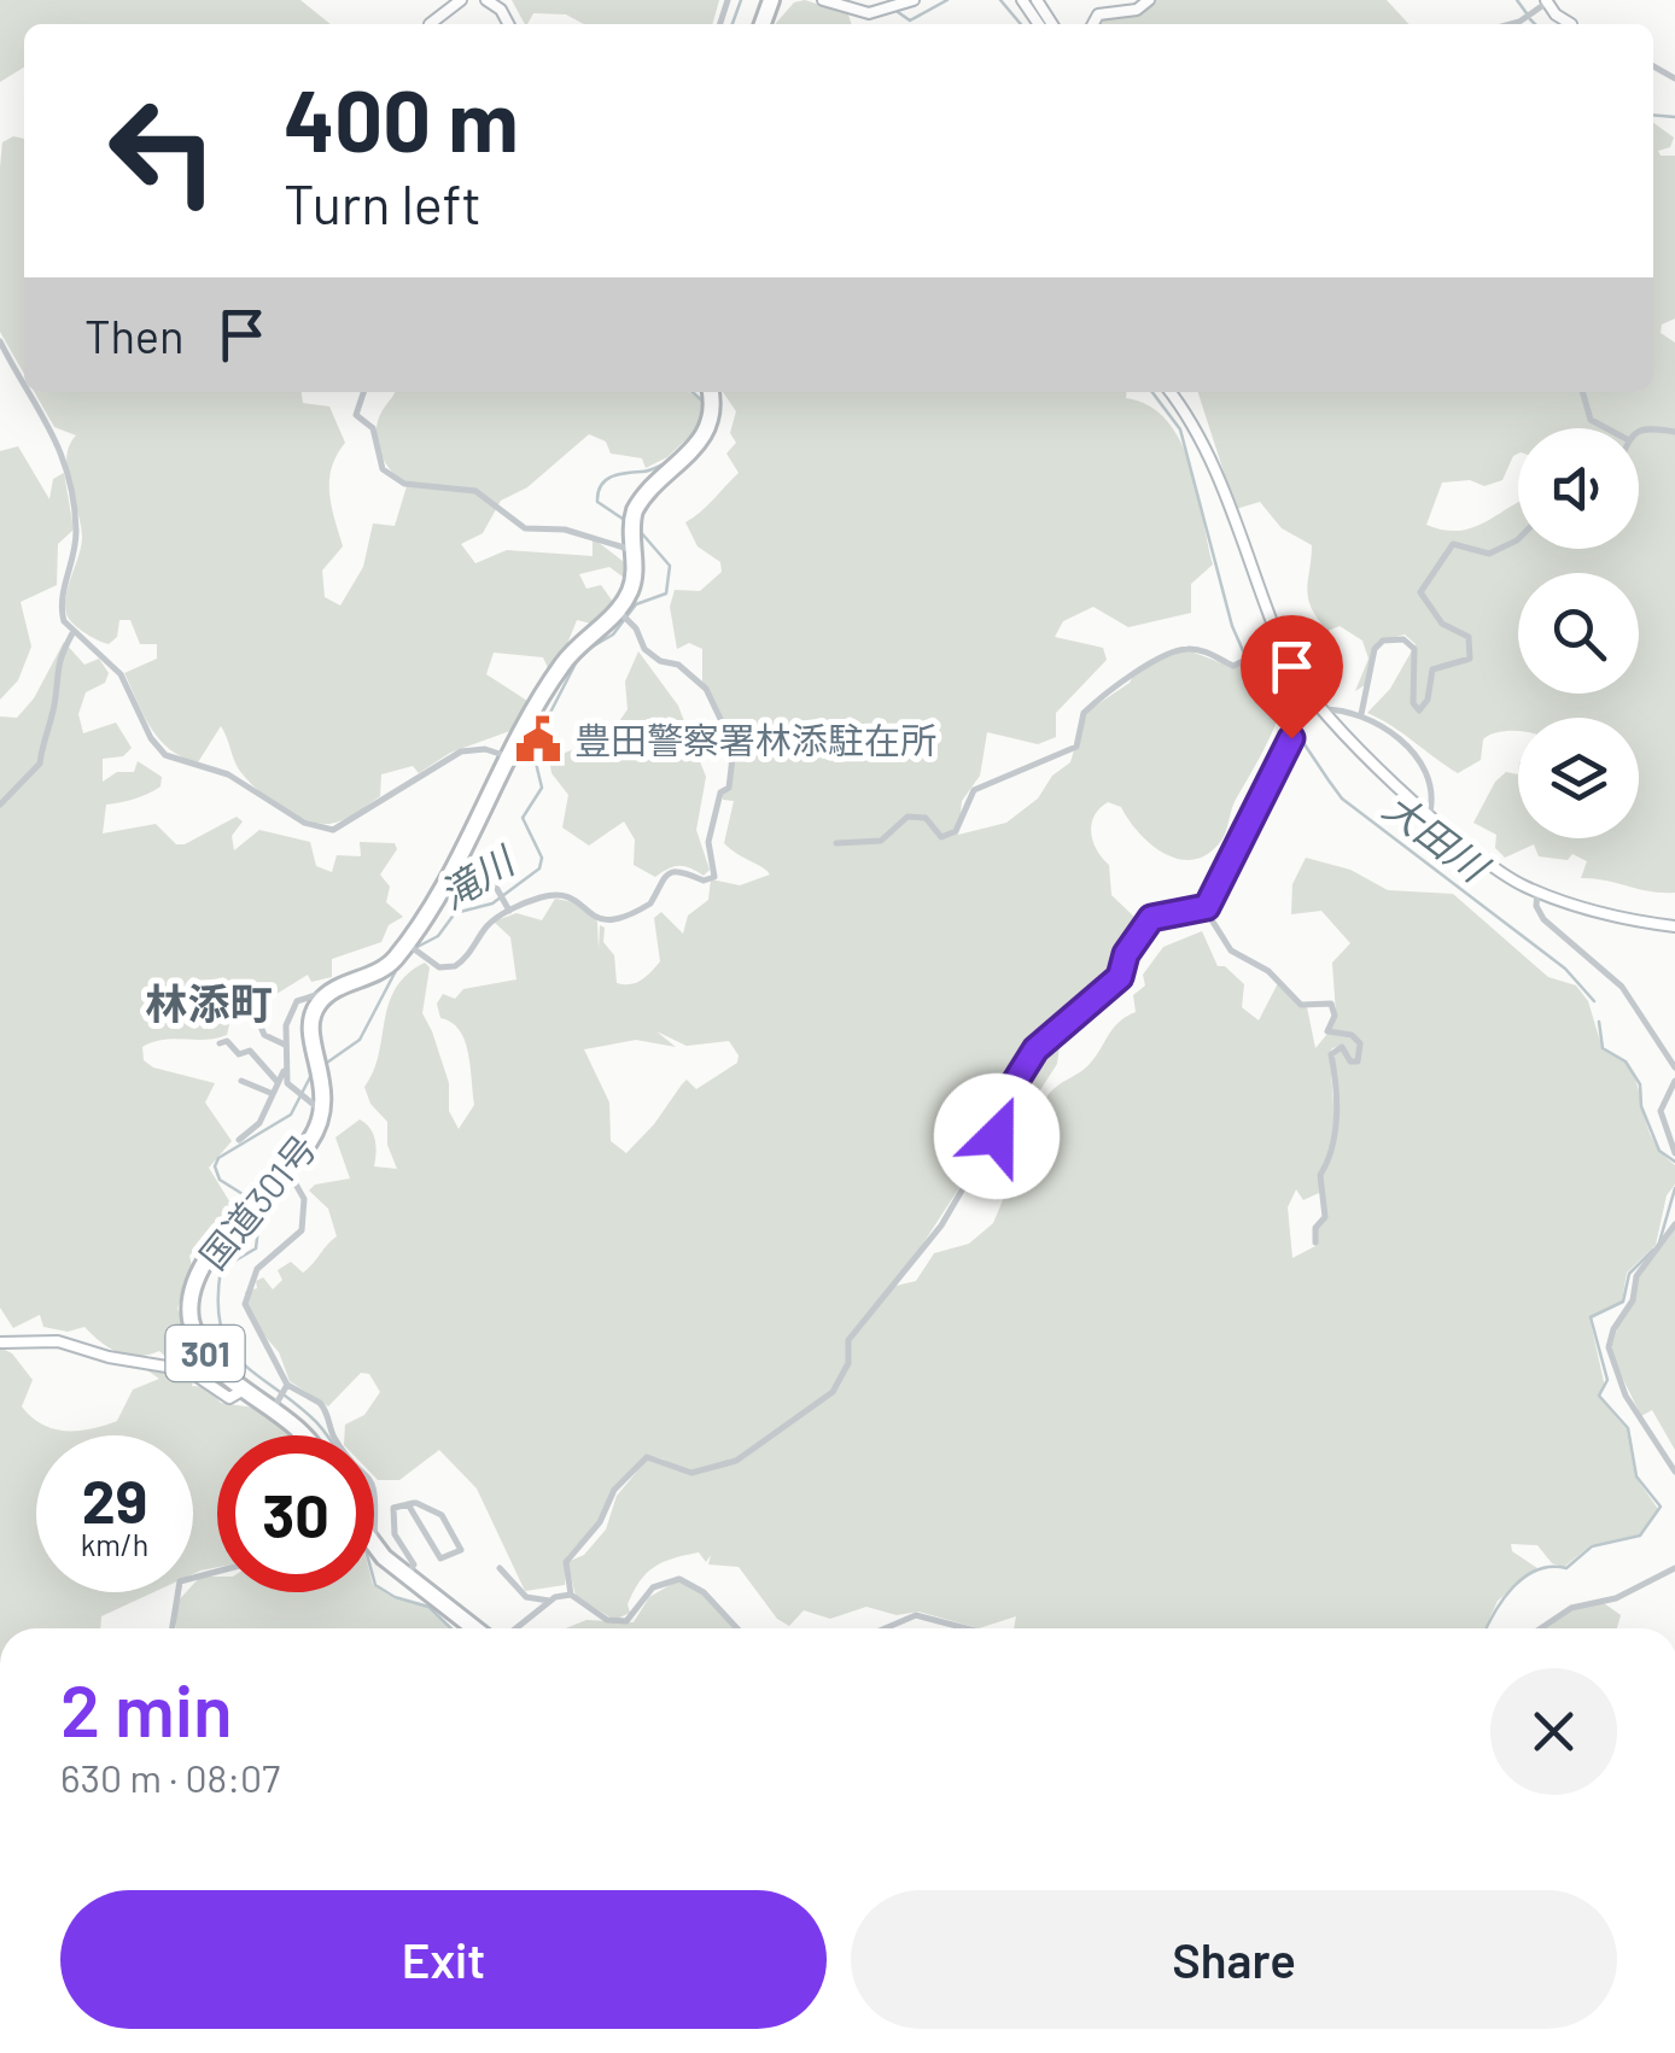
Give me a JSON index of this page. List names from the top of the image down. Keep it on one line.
{"streets":{"highway":["国道301号","301"]},"districts":["林添町"],"water":["大田川","滝川"],"places":{"public building":["豊田警察署林添駐在所"]},"page":{"turn":["400 m","Turn left"],"then":"Then","speed":"29 km/h","limit":"30","heading":["2 min","630 m · 08:07"],"buttons":["Exit","Share"]}}
